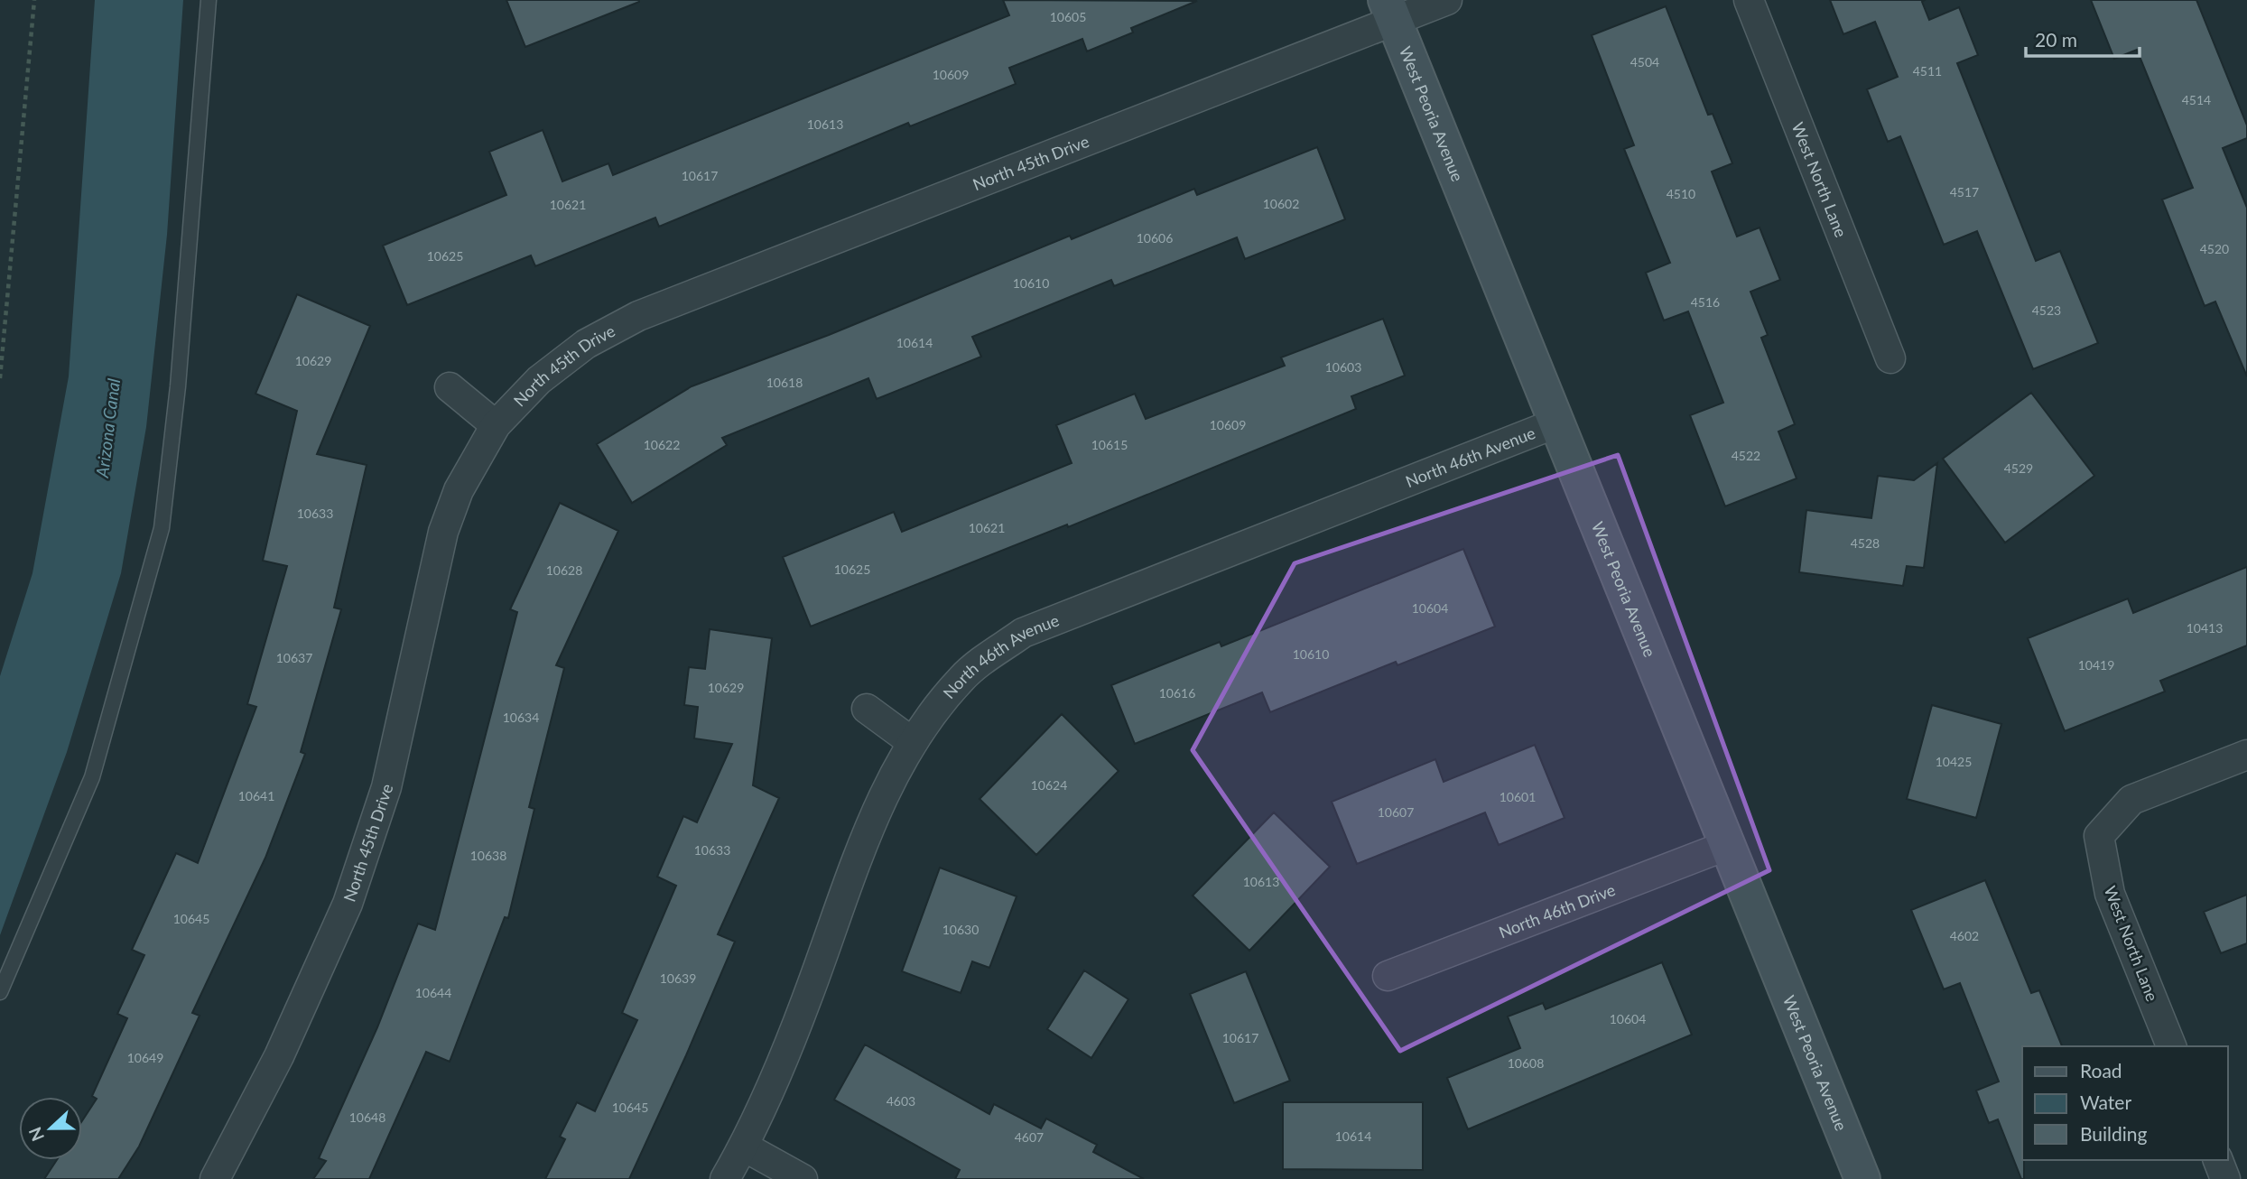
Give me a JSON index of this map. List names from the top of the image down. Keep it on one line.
{"streets":{"main road":["West Peoria Avenue"],"street":["North 45th Drive","West North Lane","North 46th Avenue","North 46th Drive"]},"crossings":[["West Peoria Avenue","North 45th Drive"],["West Peoria Avenue","North 46th Avenue"],["West Peoria Avenue","North 46th Drive"]],"water":["Arizona Canal"],"house_numbers":["10605","4504","4511","10609","4514","10613","10617","4517","4510","10602","10621","10606","4520","10625","10610","4516","4523","10614","10629","10603","10618","10609","10622","10615","4522","4529","10633","10621","4528","10625","10628","10604","10413","10610","10637","10419","10629","10616","10634","10425","10624","10641","10601","10607","10633","10638","10613","10645","10630","4602","10639","10644","10604","10617","10649","10608","4603","10645","10648","10614","4607"],"legend":["Road","Water","Building"],"scale_bar":"20 m","north":"left"}
